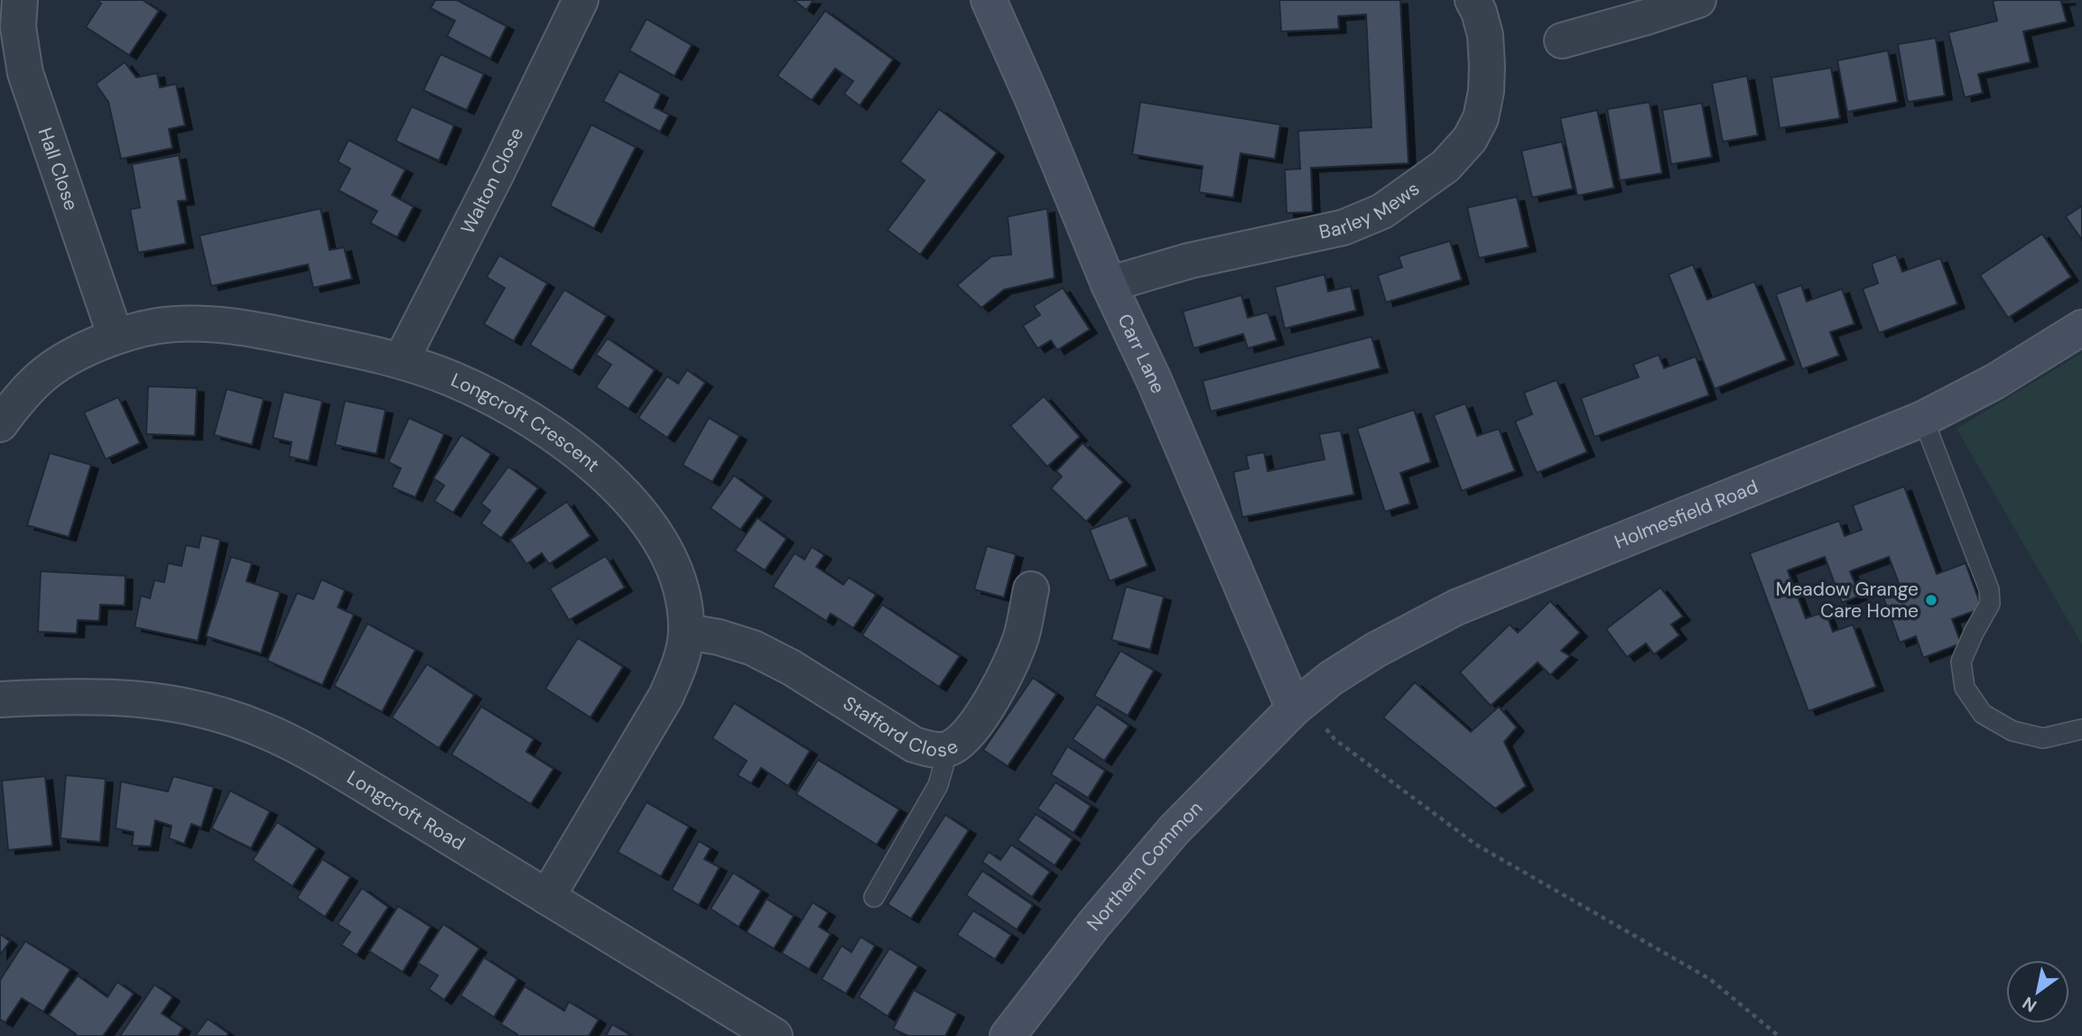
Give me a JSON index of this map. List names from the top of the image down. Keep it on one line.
{"streets":{"main road":["Carr Lane","Holmesfield Road","Northern Common"],"street":["Hall Close","Walton Close","Barley Mews","Longcroft Crescent","Stafford Close","Longcroft Road"]},"crossings":[["Hall Close","Longcroft Crescent"],["Walton Close","Longcroft Crescent"],["Barley Mews","Carr Lane"],["Carr Lane","Holmesfield Road"],["Carr Lane","Northern Common"],["Longcroft Crescent","Stafford Close"],["Longcroft Crescent","Longcroft Road"],["Holmesfield Road","Northern Common"]],"places":["Meadow Grange Care Home"],"north":"bottom left"}
